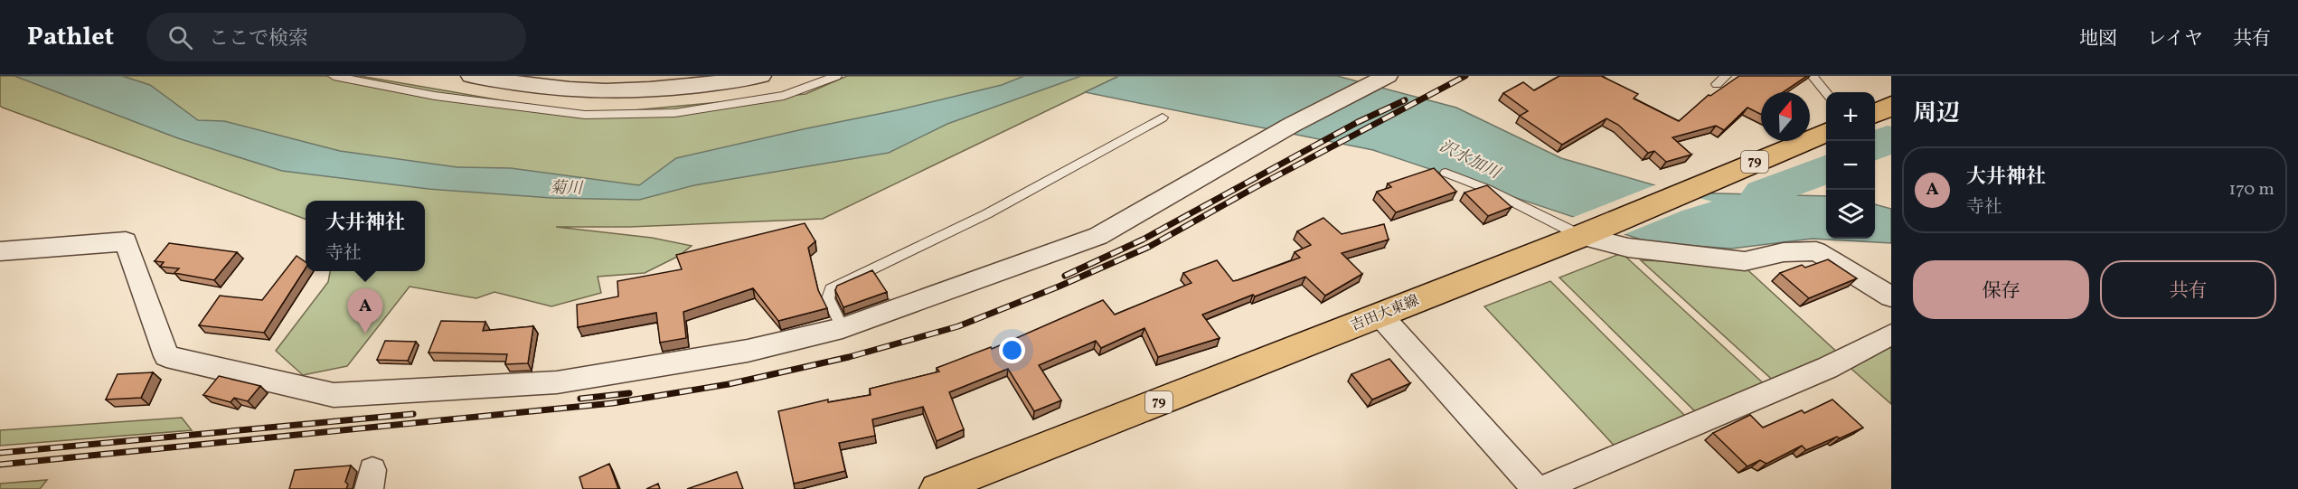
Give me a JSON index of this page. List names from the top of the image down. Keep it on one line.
{"streets":{"main road":["79","吉田大東線"]},"water":["沢水加川","菊川"],"north":"top","page":{"header":"Pathlet","search":"ここで検索","nav":["地図","レイヤ","共有"],"heading":"周辺","map_buttons":["+","−"],"list":[{"mark":"A","name":"大井神社","note":"寺社","value":"170 m"}],"popup":["大井神社","寺社"],"buttons":["保存","共有"],"pins":"A"}}
